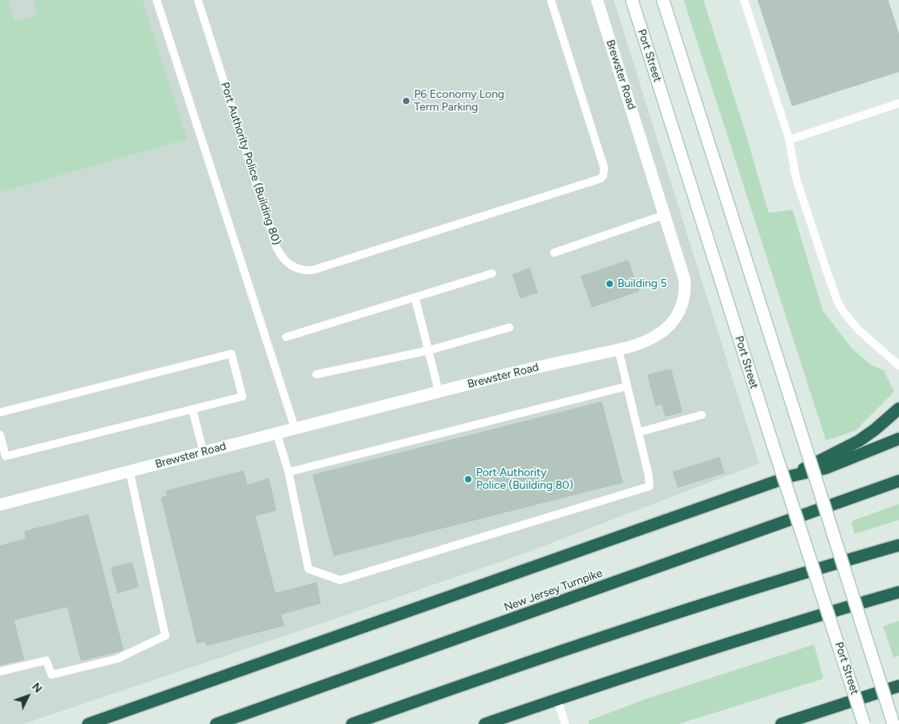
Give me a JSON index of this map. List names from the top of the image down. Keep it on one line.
{"streets":{"highway":["New Jersey Turnpike"],"main road":["Port Street","Brewster Road"],"lane":["Port Authority Police (Building 80)"]},"places":["P6 Economy Long Term Parking","Building 5","Port Authority Police (Building 80)"],"north":"top right"}
